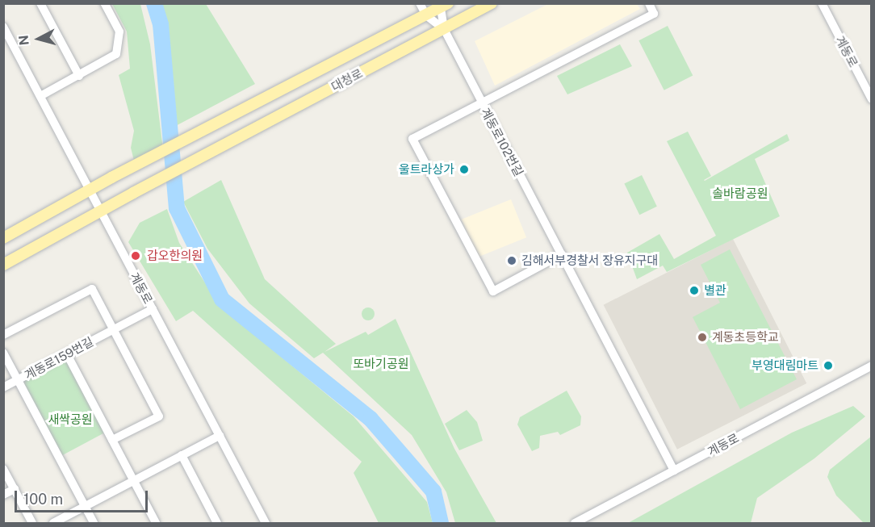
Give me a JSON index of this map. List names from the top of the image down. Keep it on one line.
{"streets":{"main road":["대청로"],"street":["계동로","계동로102번길","계동로159번길"]},"crossings":[["계동로","대청로"],["계동로","계동로102번길"],["계동로","계동로159번길"],["대청로","계동로102번길"]],"parks":["솔바람공원","또바기공원","새싹공원"],"places":["울트라상가","갑오한의원","김해서부경찰서 장유지구대","별관","계동초등학교","부영대림마트"],"scale_bar":"100 m","north":"left"}
